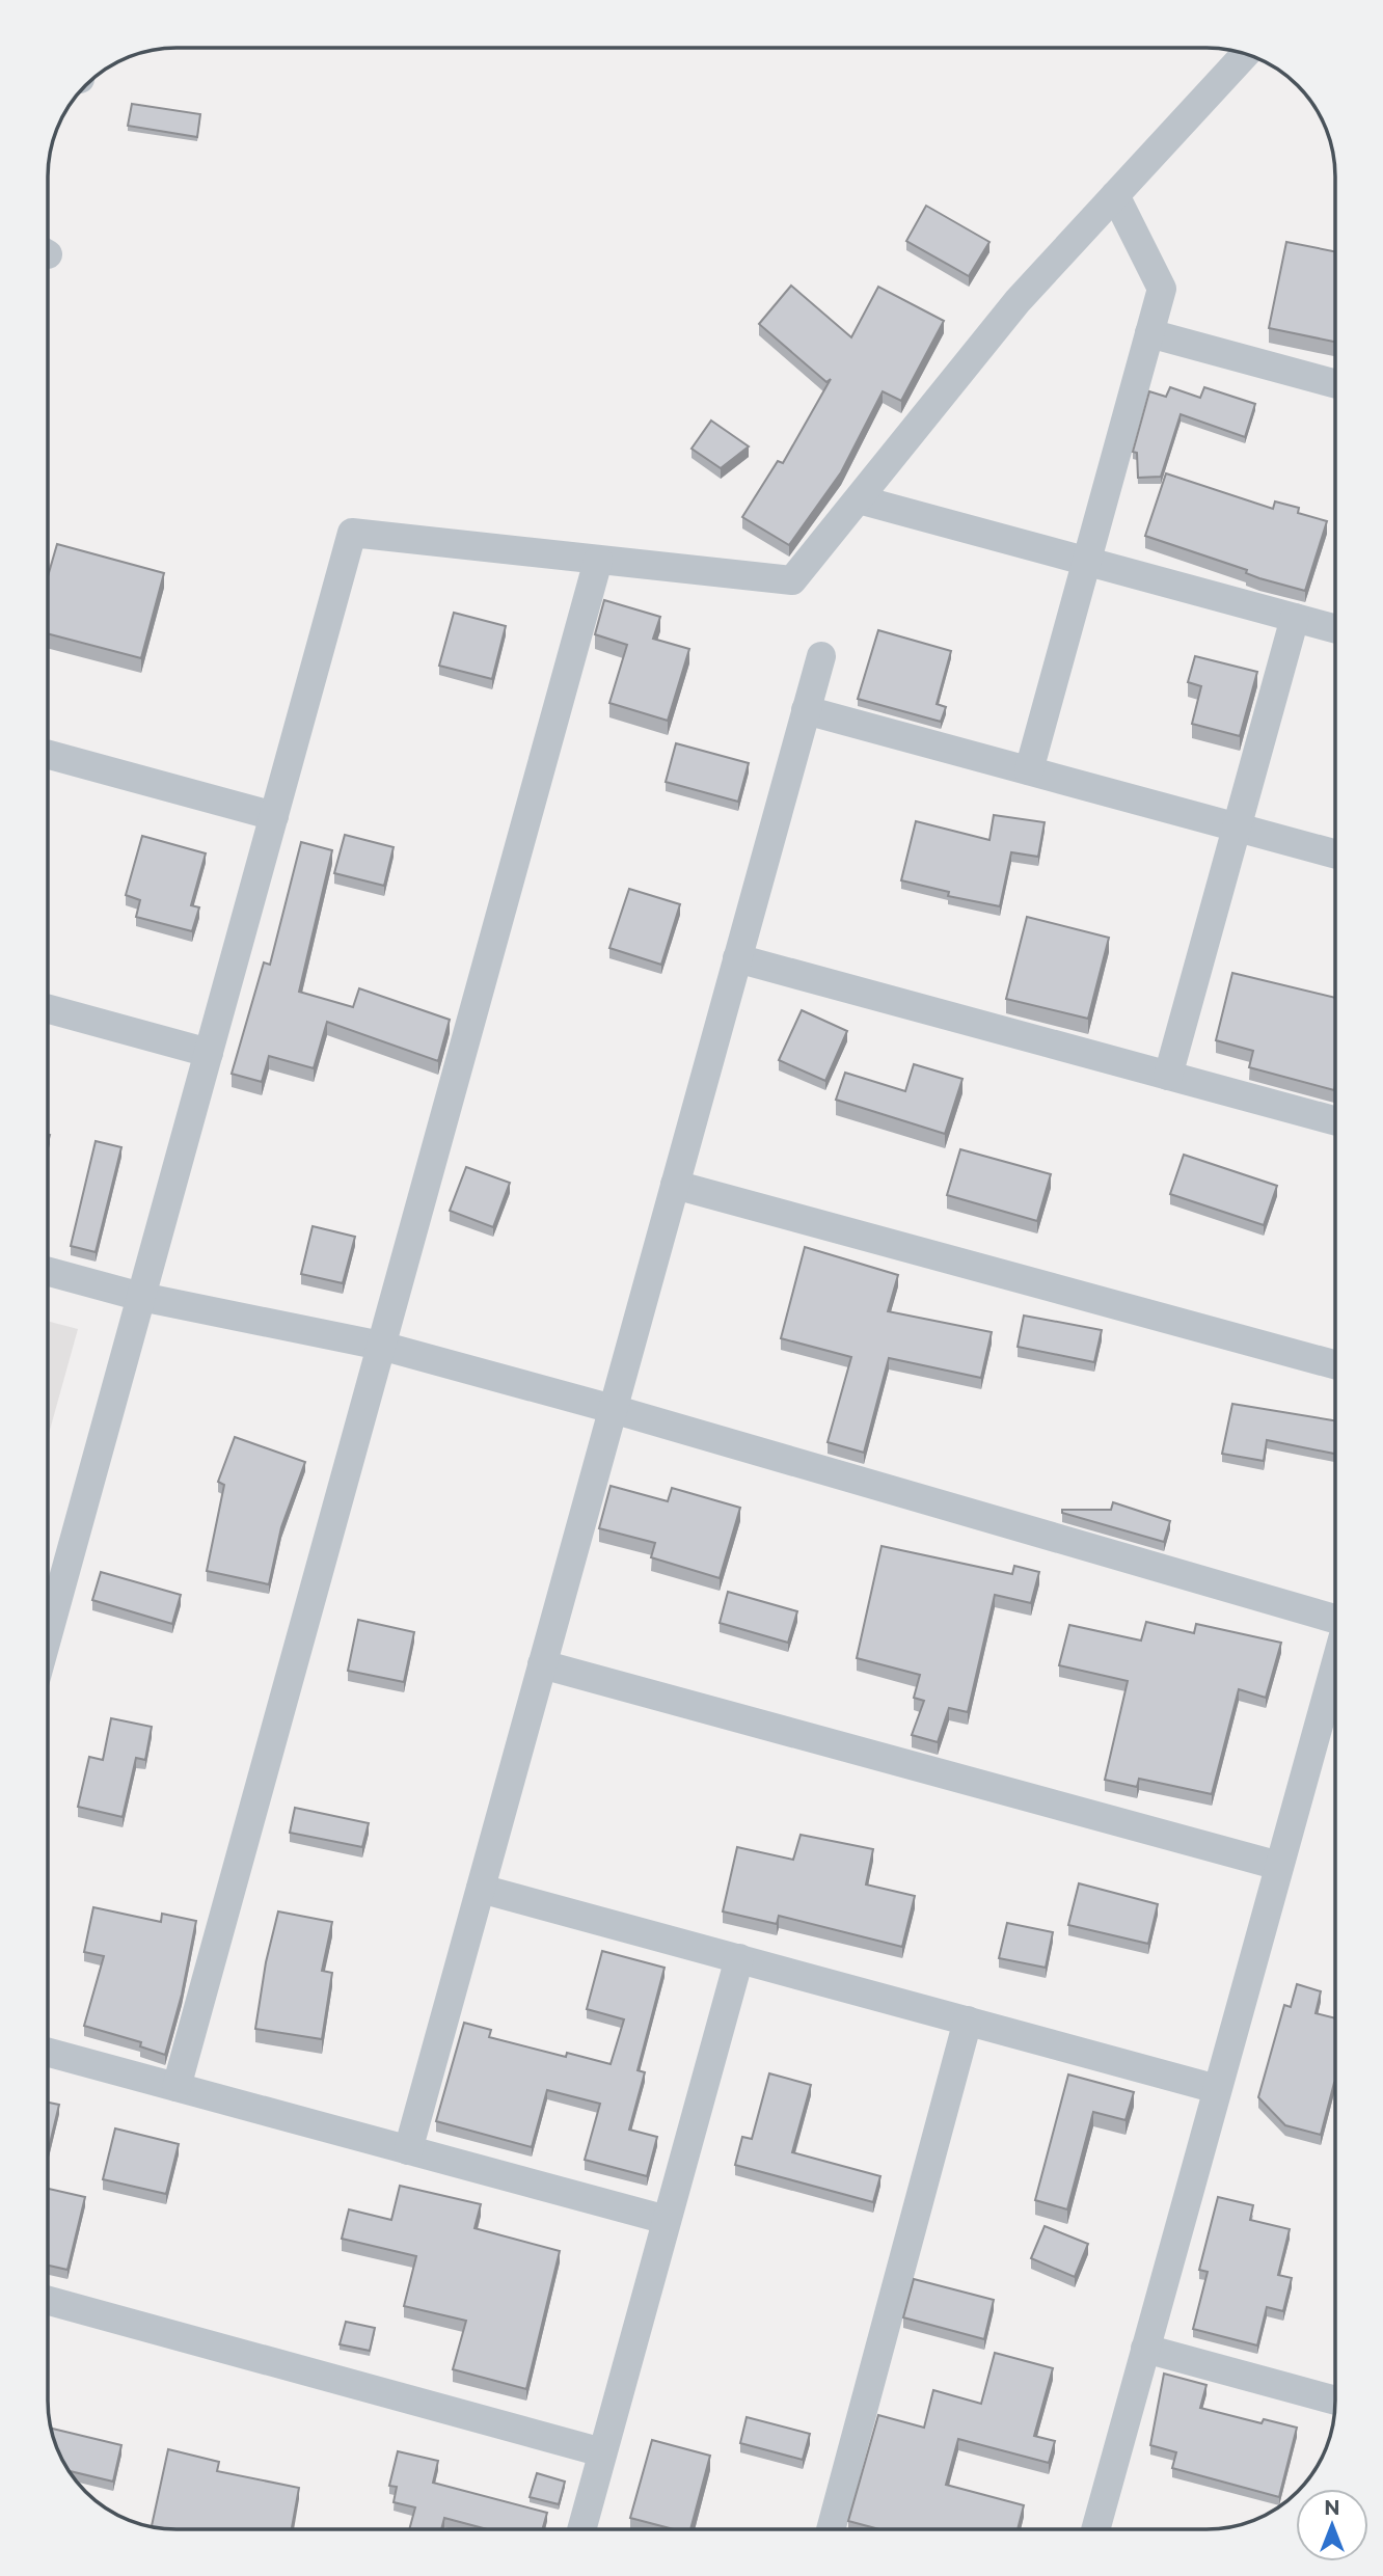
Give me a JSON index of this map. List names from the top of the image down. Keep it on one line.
{"north":"top"}
